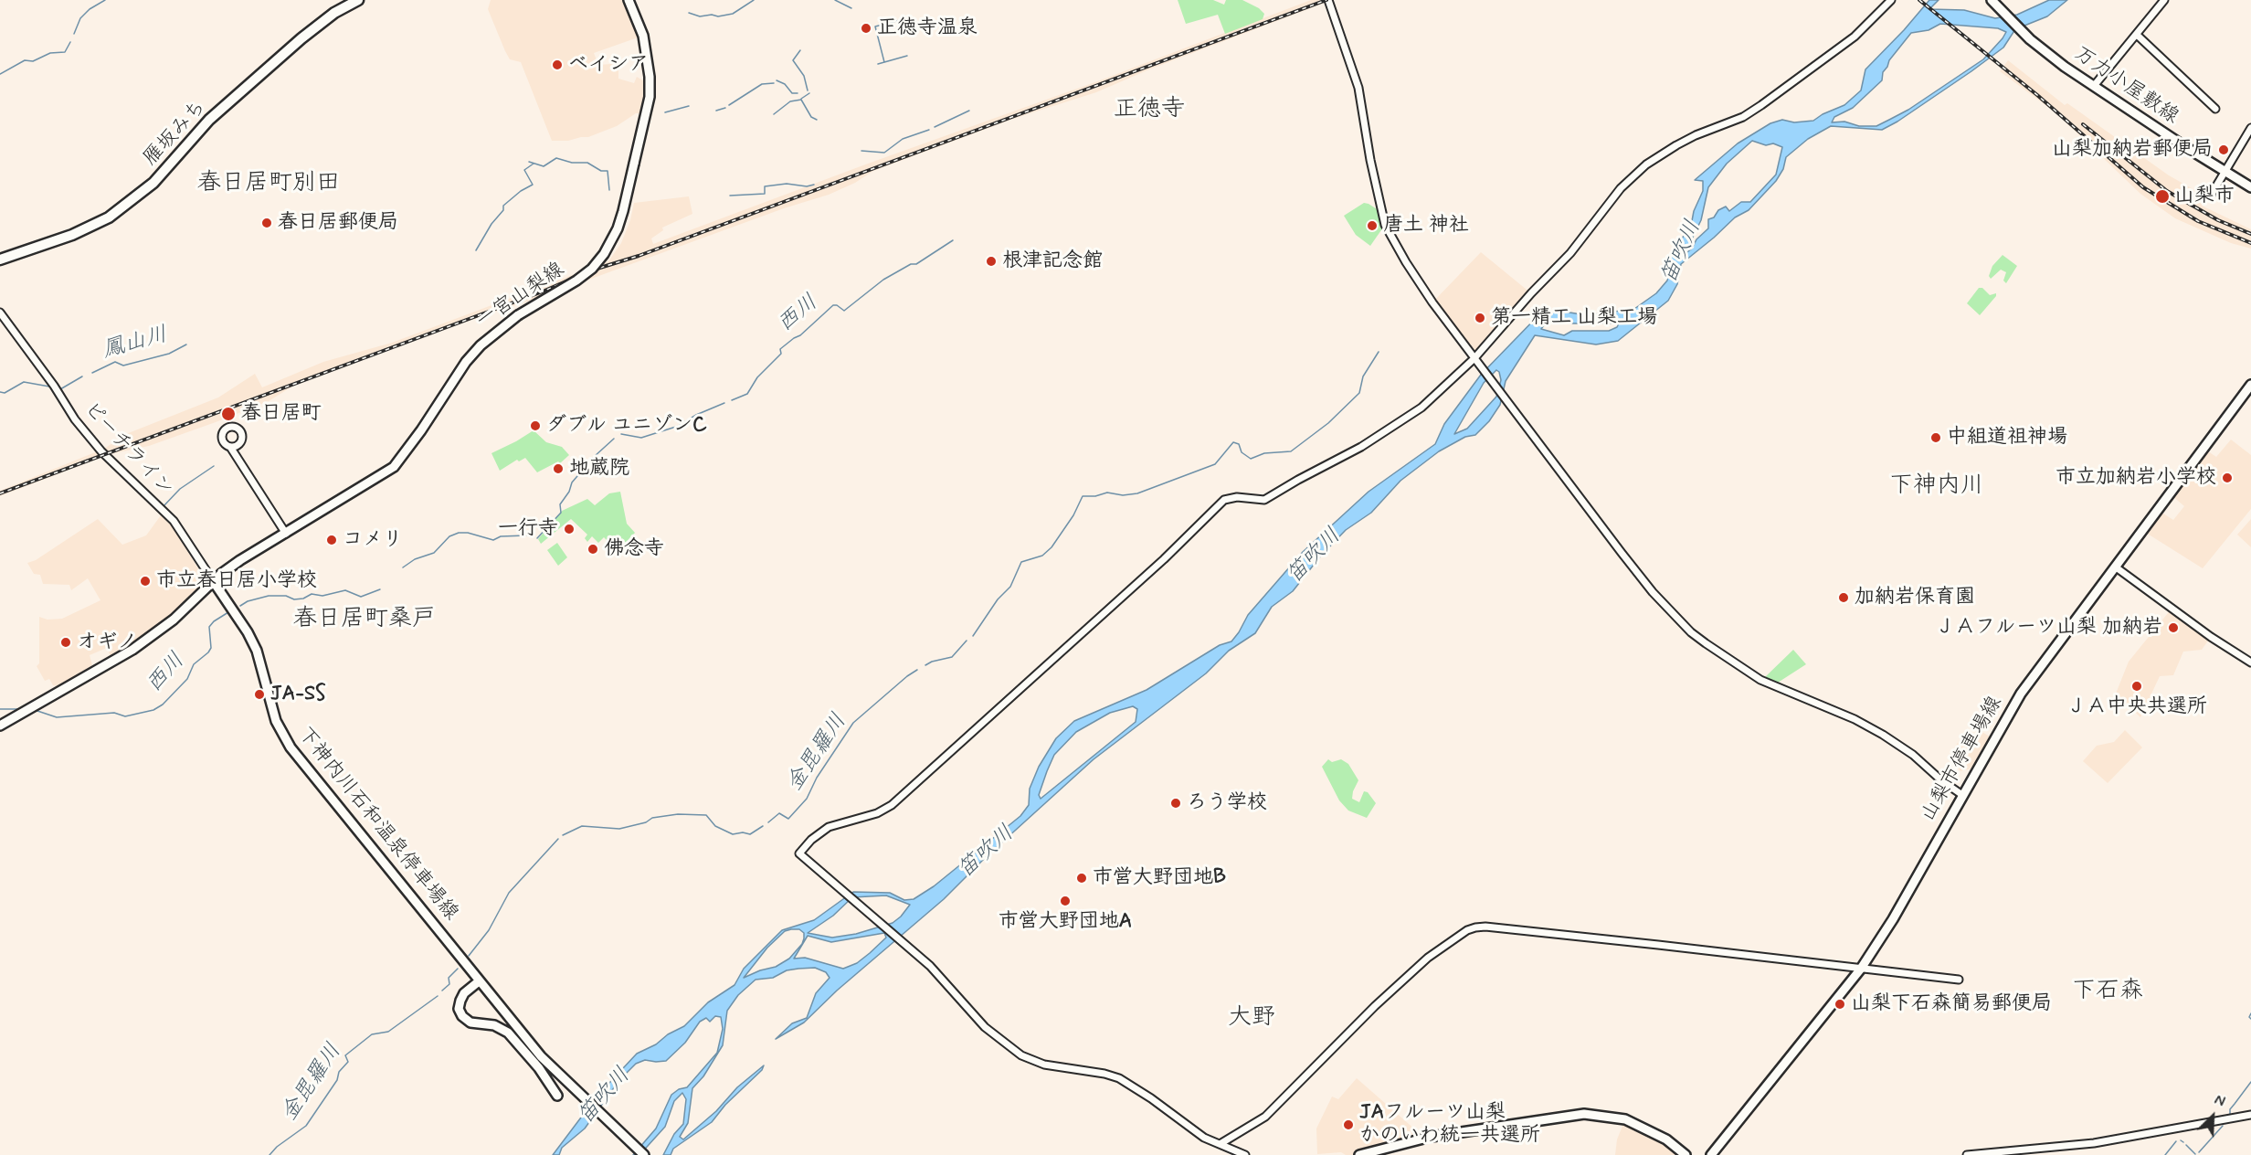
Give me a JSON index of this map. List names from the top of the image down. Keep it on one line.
{"streets":{"highway":["雁坂みち"],"main road":["万力小屋敷線","一宮山梨線","山梨市停車場線","下神内川石和温泉停車場線"],"street":["ピーチライン"]},"crossings":[["一宮山梨線","ピーチライン"],["一宮山梨線","下神内川石和温泉停車場線"],["ピーチライン","下神内川石和温泉停車場線"]],"districts":["正徳寺","春日居町別田","下神内川","春日居町桑戸","下石森","大野"],"water":["笛吹川","西川","鳳山川","金毘羅川"],"places":["正徳寺温泉","ベイシア","山梨加納岩郵便局","山梨市","春日居郵便局","唐土 神社","根津記念館","第一精工 山梨工場","春日居町","ダブル ユニゾンC","中組道祖神場","地蔵院","市立加納岩小学校","一行寺","コメリ","佛念寺","市立春日居小学校","加納岩保育園","ＪＡフルーツ山梨 加納岩","オギノ","ＪＡ中央共選所","JA-SS","ろう学校","市営大野団地B","市営大野団地A","山梨下石森簡易郵便局","JAフルーツ山梨 かのいわ統一共選所"],"north":"top right"}
